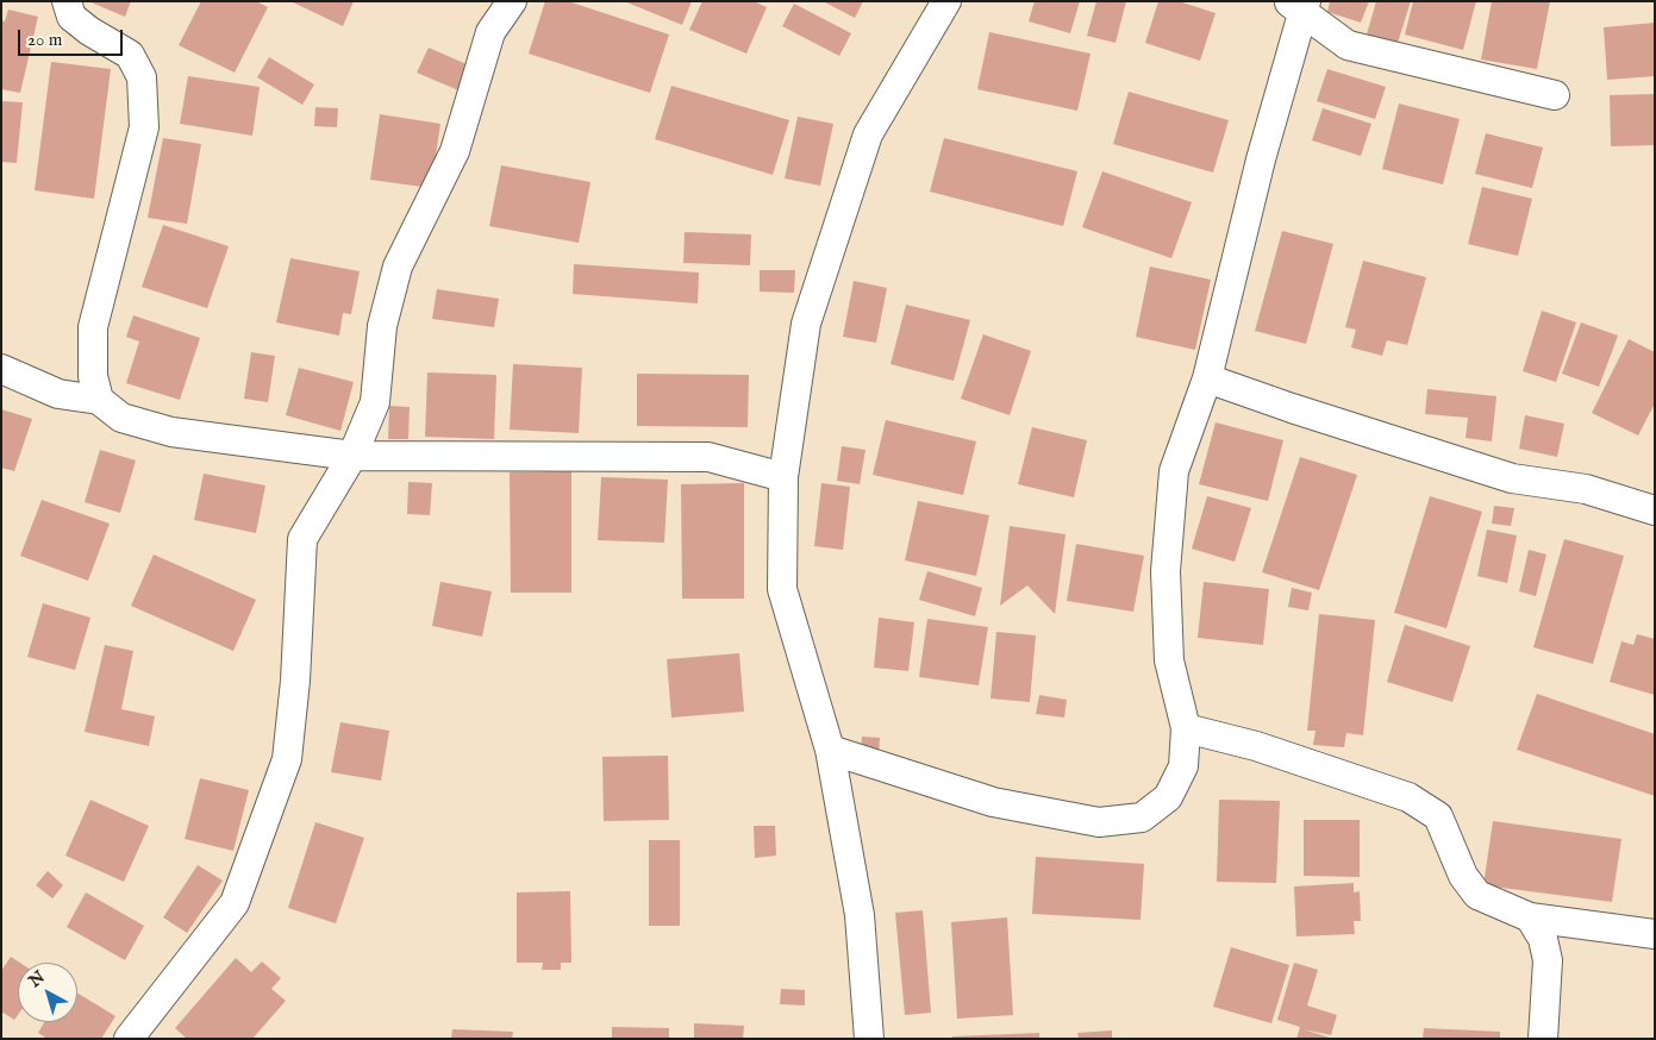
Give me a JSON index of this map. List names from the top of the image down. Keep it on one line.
{"scale_bar":"20 m","north":"top left"}
